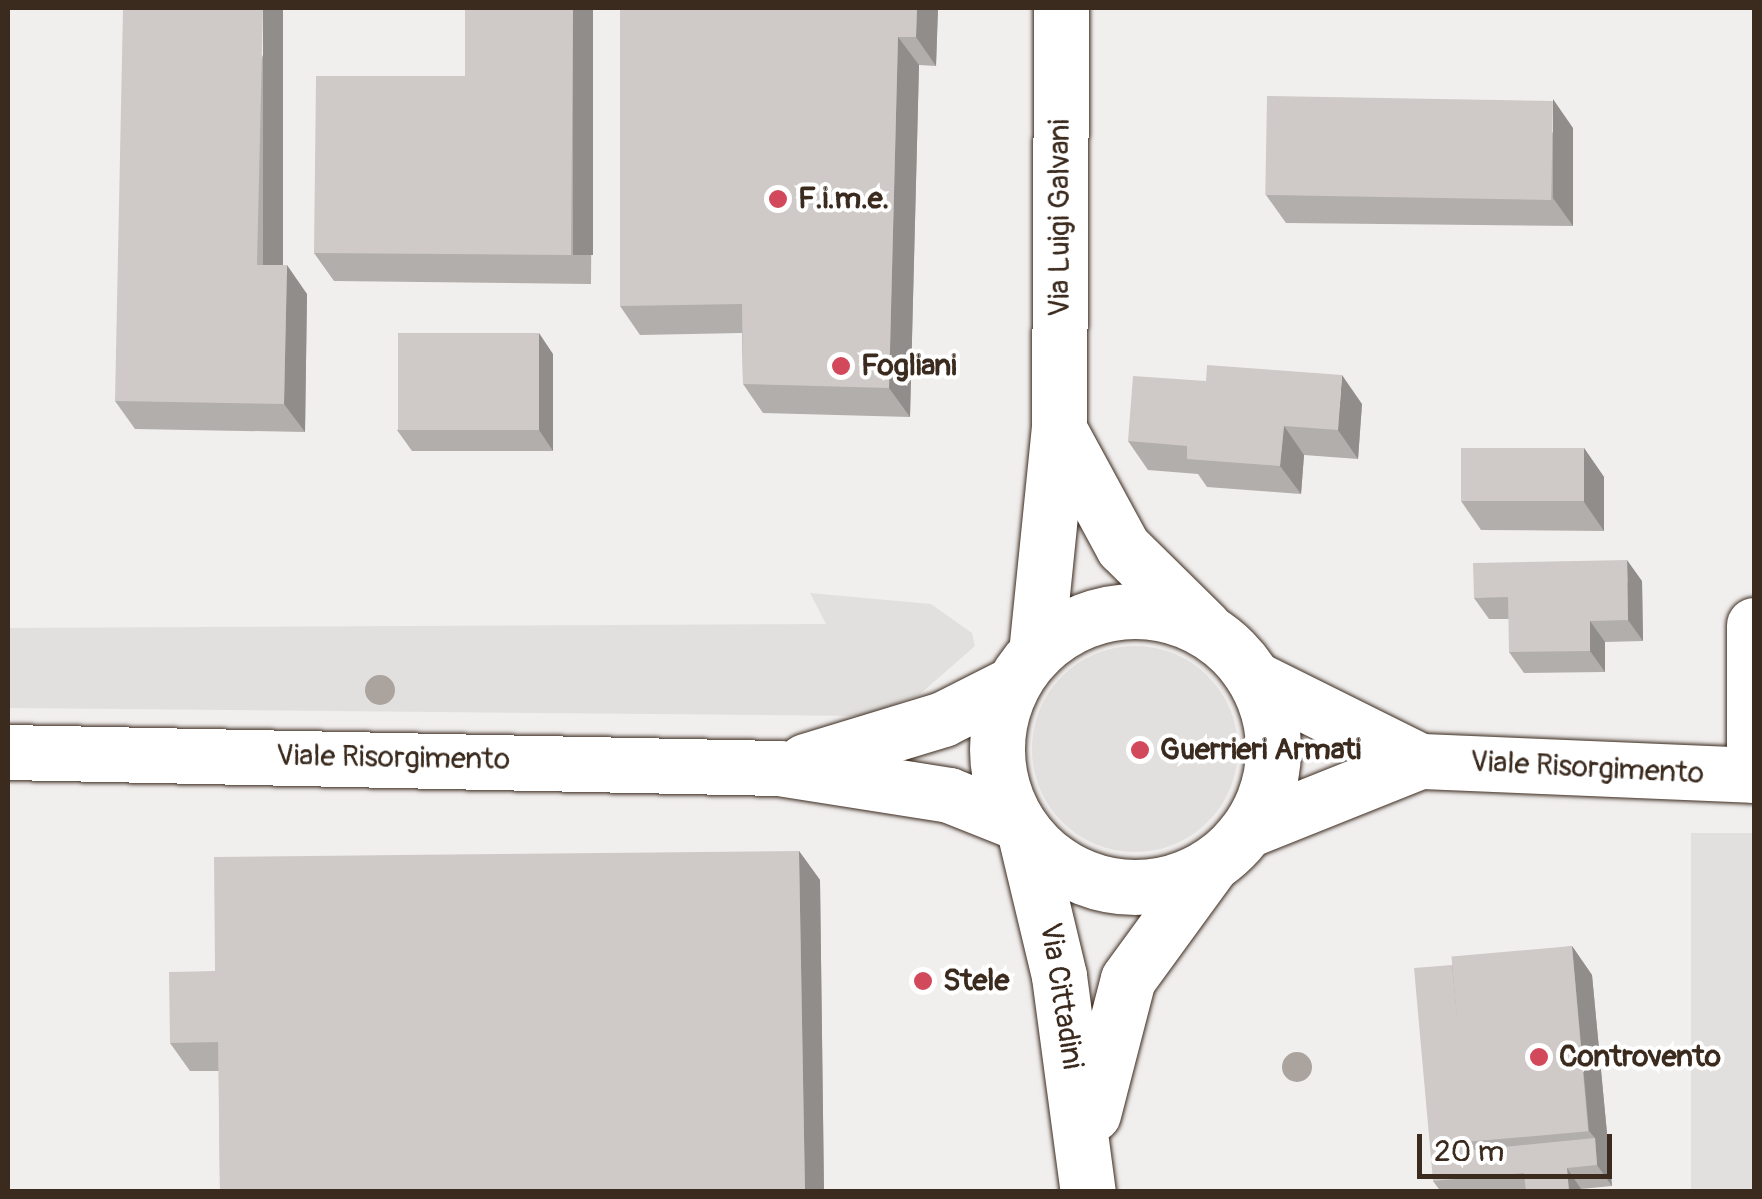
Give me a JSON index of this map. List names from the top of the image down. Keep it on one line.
{"streets":{"main road":["Via Luigi Galvani","Viale Risorgimento","Via Cittadini"]},"crossings":[["Via Luigi Galvani","Viale Risorgimento"],["Via Luigi Galvani","Via Cittadini"],["Viale Risorgimento","Via Cittadini"]],"places":["F.i.m.e.","Fogliani","Guerrieri Armati","Stele","Controvento"],"scale_bar":"20 m"}
